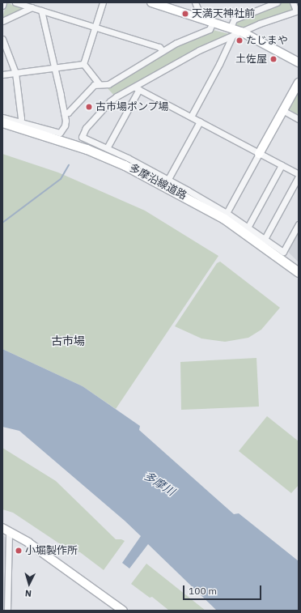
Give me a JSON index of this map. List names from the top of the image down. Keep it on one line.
{"streets":{"main road":["多摩沿線道路"]},"districts":["古市場"],"water":["多摩川"],"places":["天満天神社前","たじまや","土佐屋","古市場ポンプ場","小堀製作所"],"scale_bar":"100 m","north":"bottom"}
